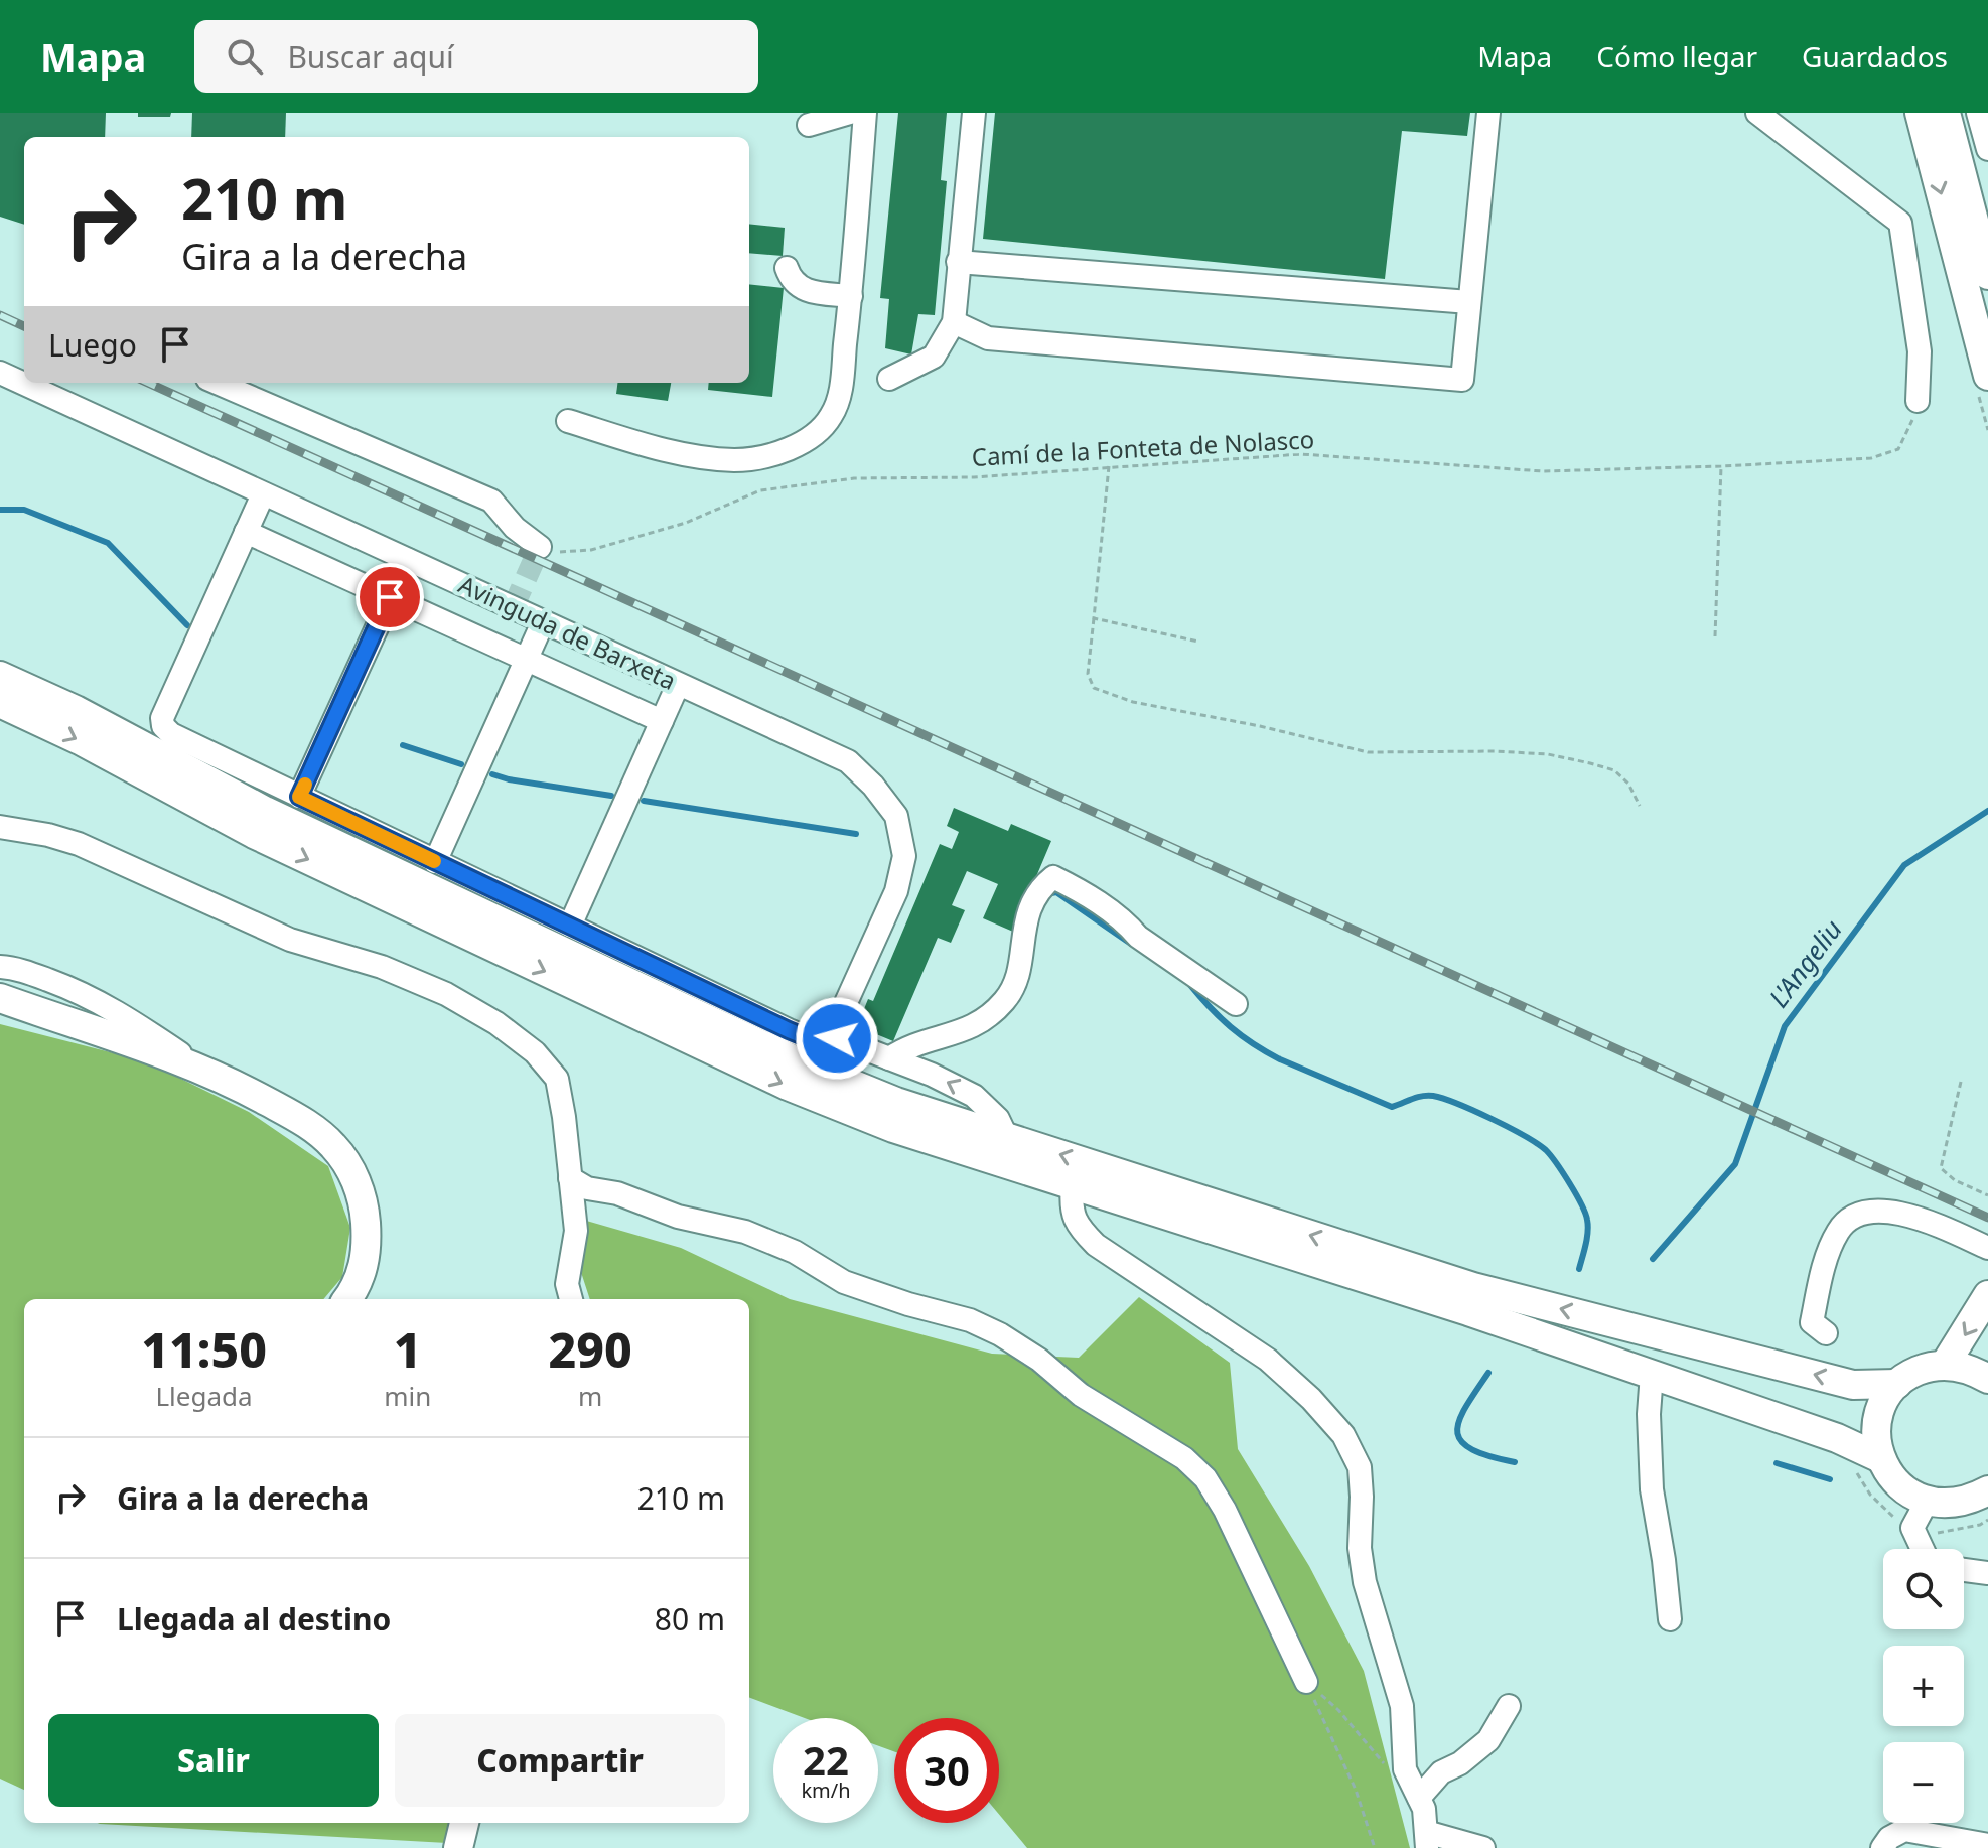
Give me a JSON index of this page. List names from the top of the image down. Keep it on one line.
{"streets":{"street":["Avinguda de Barxeta"],"path":["Camí de la Fonteta de Nolasco"]},"water":["L'Angeliu"],"page":{"header":"Mapa","search":"Buscar aquí","nav":["Mapa","Cómo llegar","Guardados"],"turn":["210 m","Gira a la derecha"],"then":"Luego","eta":["11:50","Llegada","1","min","290","m"],"list":[{"name":"Gira a la derecha","value":"210 m"},{"name":"Llegada al destino","value":"80 m"}],"map_buttons":["+","−"],"buttons":["Salir","Compartir"],"speed":"22 km/h","limit":"30"}}
